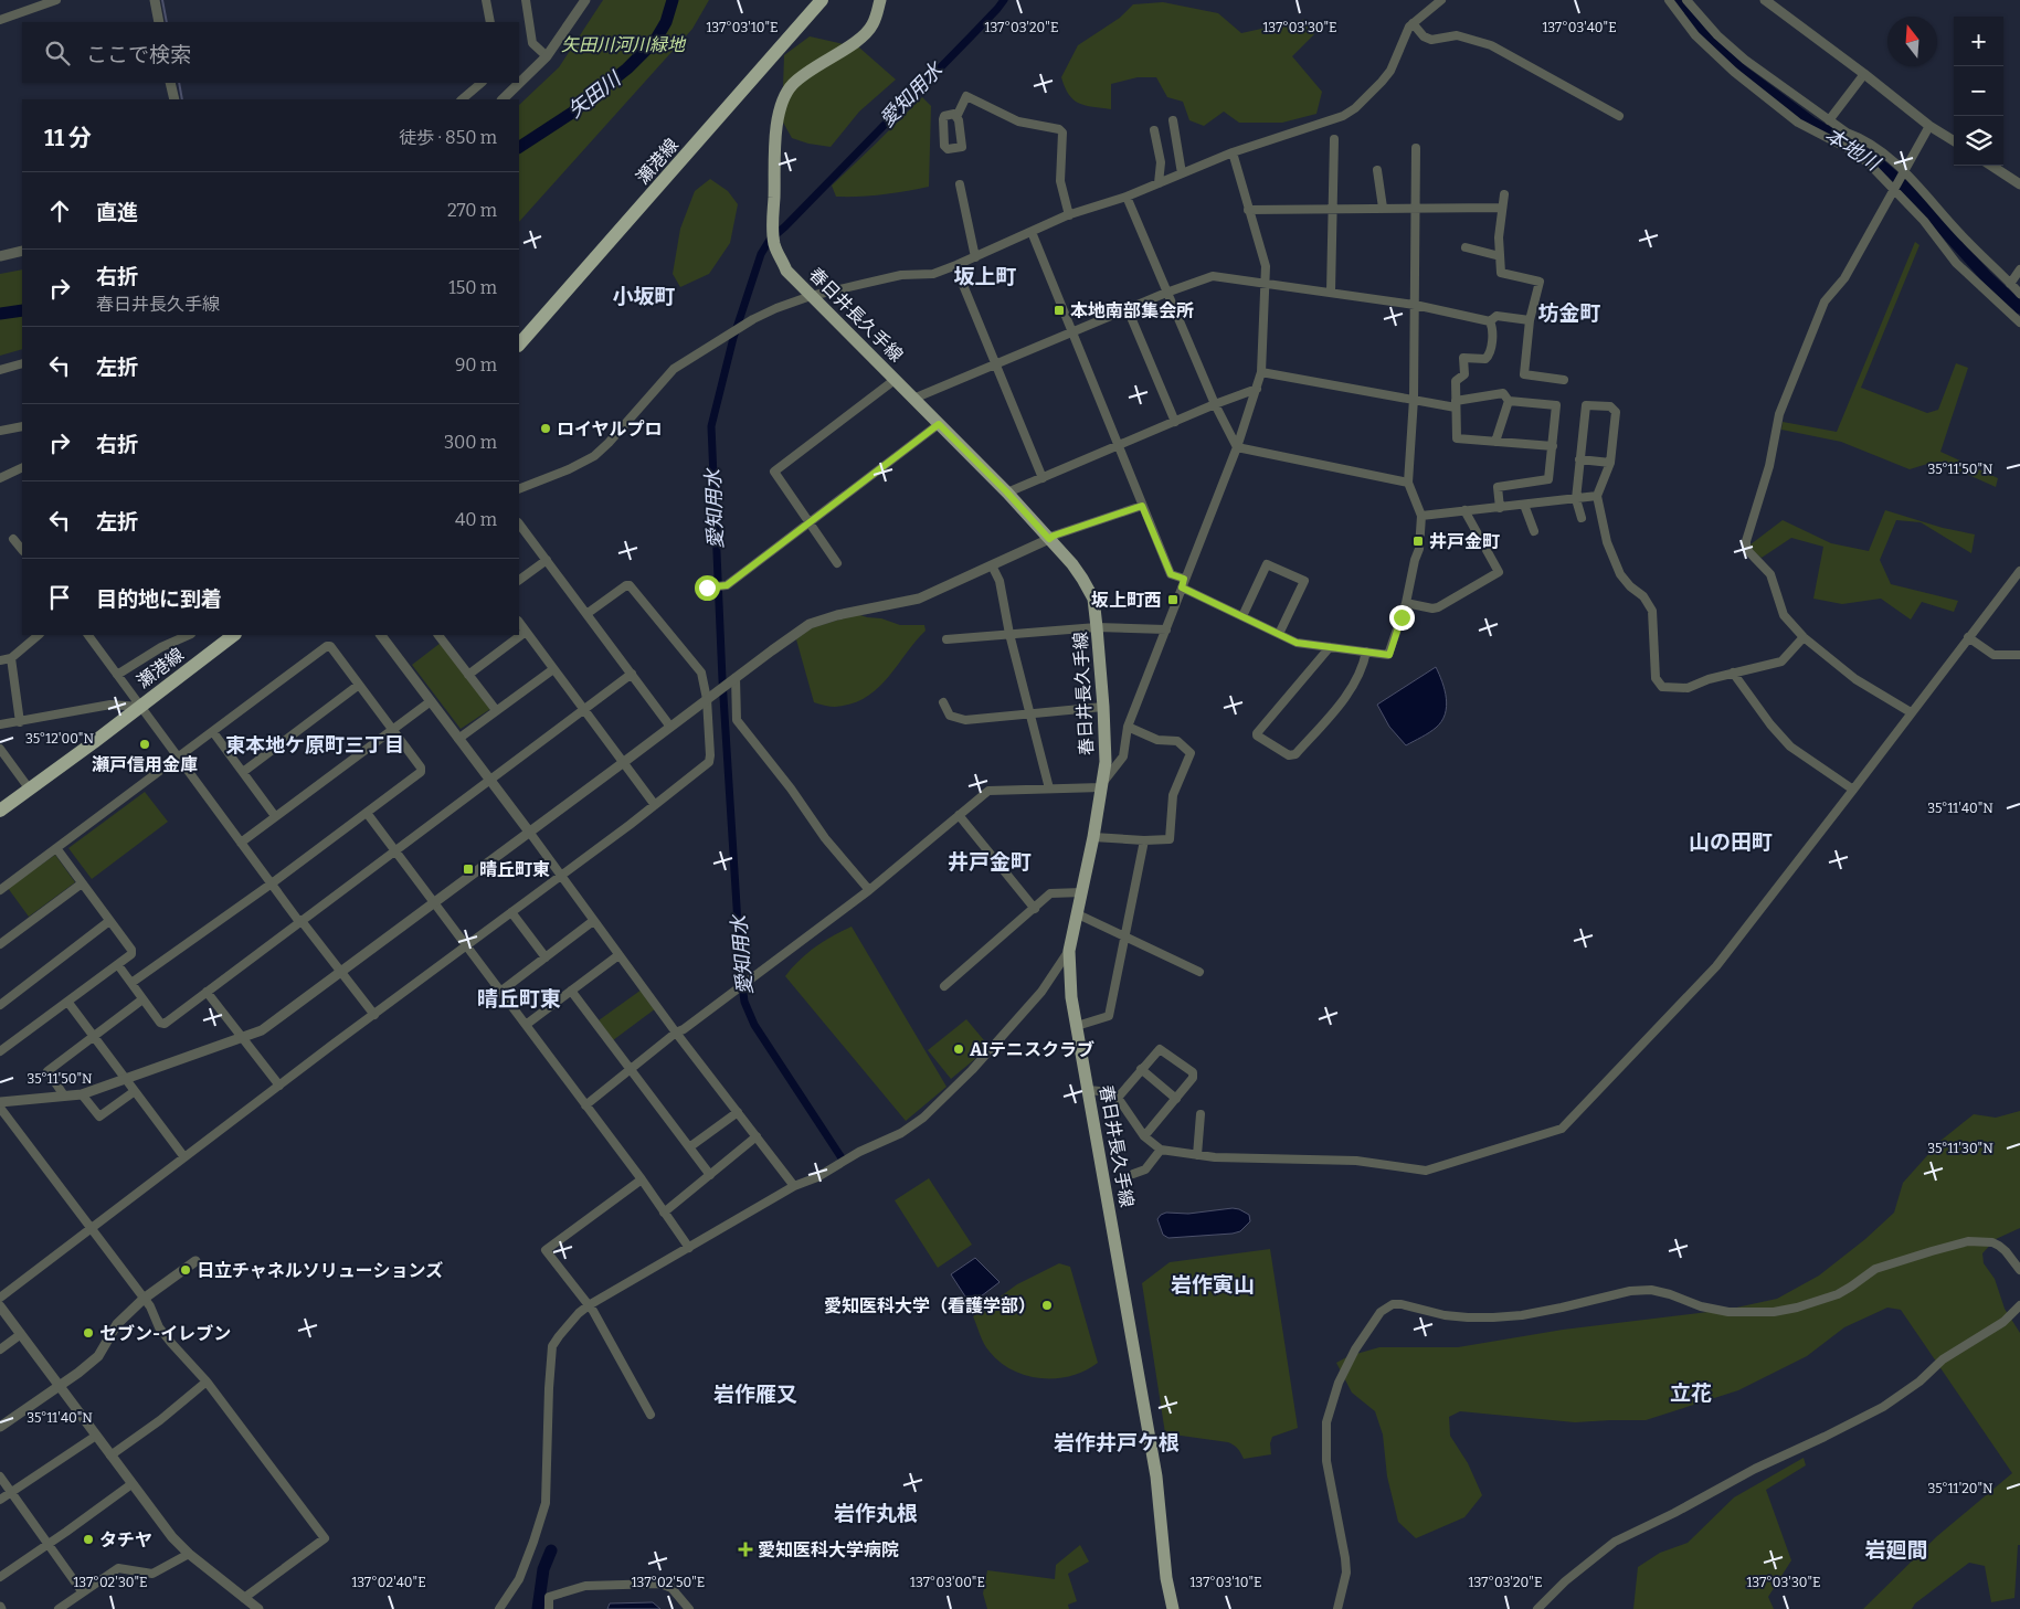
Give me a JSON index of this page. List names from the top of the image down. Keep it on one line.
{"streets":{"highway":["瀬港線"],"main road":["春日井長久手線"]},"districts":["坂上町","小坂町","坊金町","東本地ケ原町三丁目","山の田町","井戸金町","晴丘町東","岩作寅山","立花","岩作雁又","岩作井戸ケ根","岩作丸根","岩廻間"],"water":["矢田川","愛知用水","本地川"],"parks":["矢田川河川緑地"],"places":{"transit":["本地南部集会所","井戸金町","坂上町西","晴丘町東"],"other":["ロイヤルプロ","瀬戸信用金庫","AIテニスクラブ","日立チャネルソリューションズ","愛知医科大学（看護学部）","セブン-イレブン","タチヤ"],"health":["愛知医科大学病院"]},"north":"top","page":{"map_buttons":["+","−"],"search":"ここで検索","heading":["11 分","徒歩 · 850 m"],"list":[["直進","270 m"],["右折","春日井長久手線","150 m"],["左折","90 m"],["右折","300 m"],["左折","40 m"],"目的地に到着"]},"coordinates":["137°03'10\"E","137°03'20\"E","137°03'30\"E","137°03'40\"E","35°11'50\"N","35°12'00\"N","35°11'40\"N","35°11'30\"N","35°11'20\"N","137°02'30\"E","137°02'40\"E","137°02'50\"E","137°03'00\"E"]}
